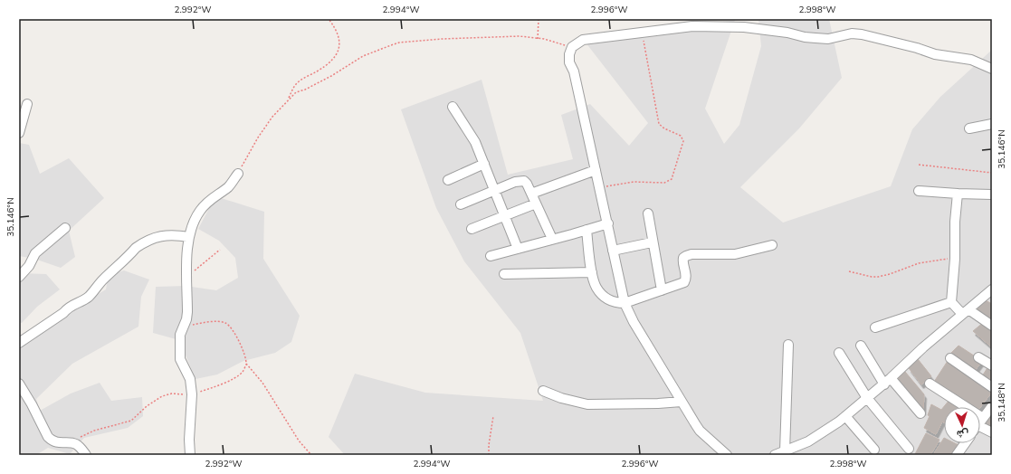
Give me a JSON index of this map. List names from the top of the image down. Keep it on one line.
{"north":"bottom","coordinates":["2.992°W","2.994°W","2.996°W","2.998°W","35.146°N","35.148°N"]}
